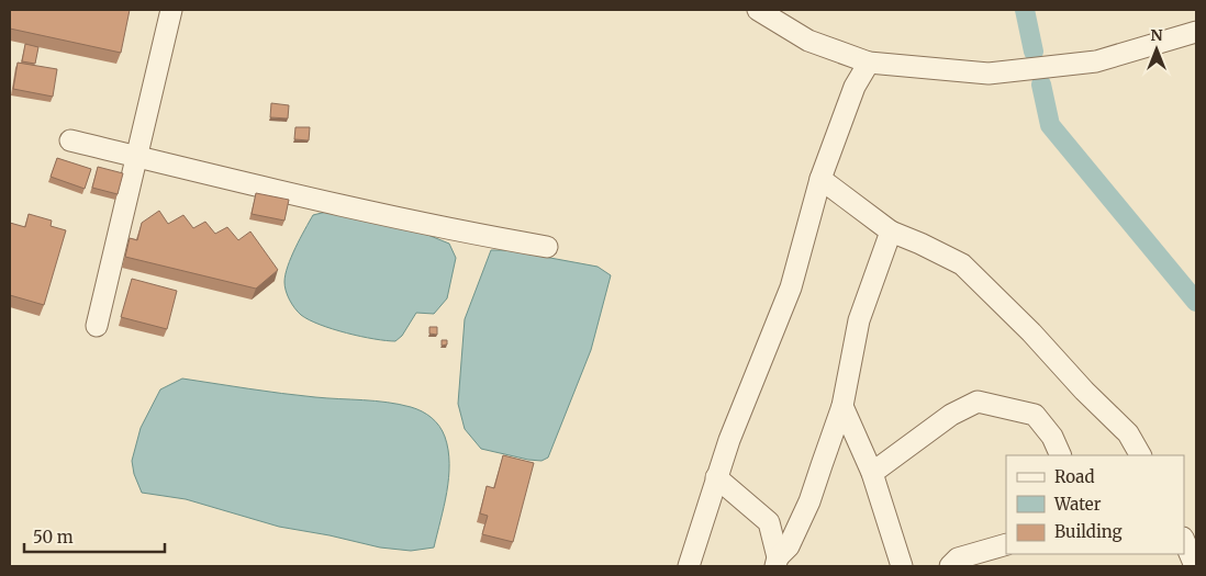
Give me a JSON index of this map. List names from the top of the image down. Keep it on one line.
{"legend":["Road","Water","Building"],"scale_bar":"50 m","north":"top"}
